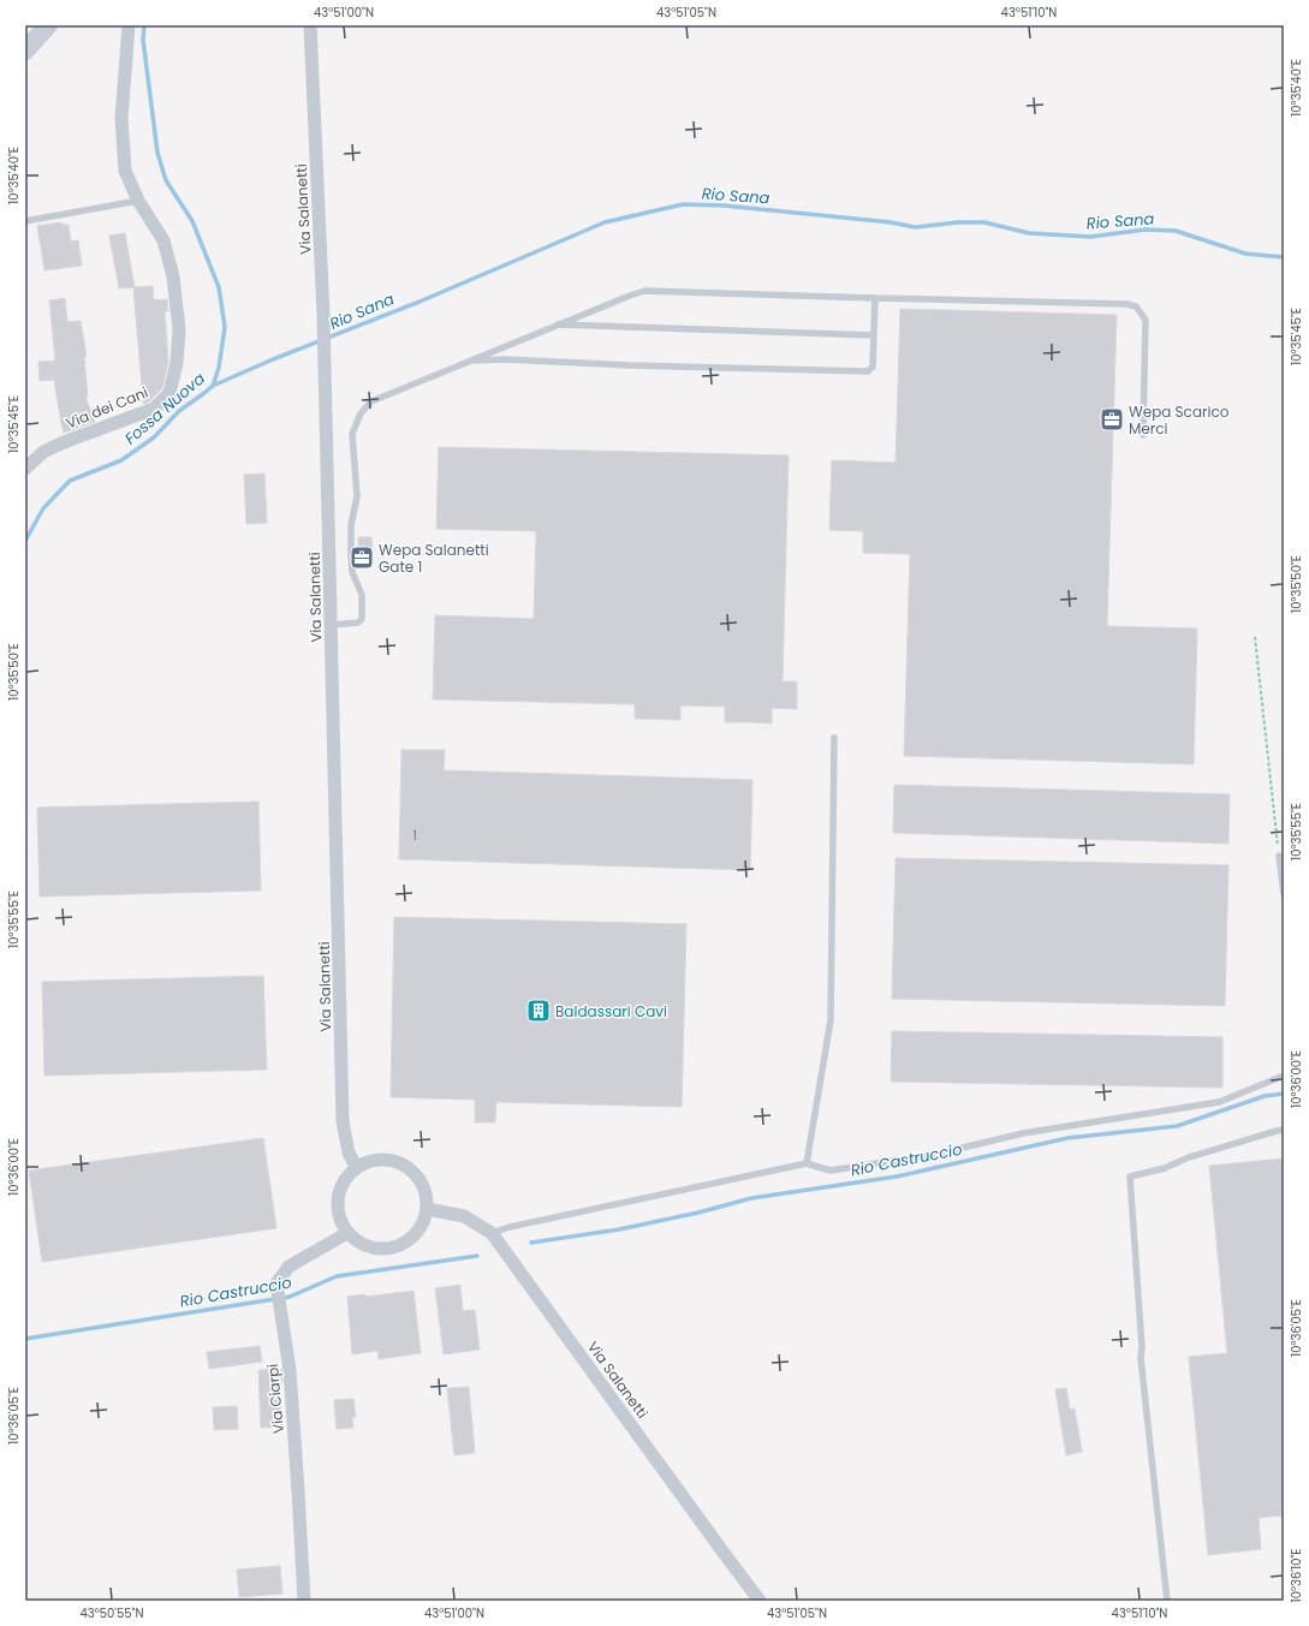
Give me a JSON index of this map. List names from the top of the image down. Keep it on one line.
{"streets":{"street":["Via Salanetti","Via dei Cani","Via Ciarpi"]},"crossings":[["Via Salanetti","Via Ciarpi"]],"water":["Rio Sana","Fossa Nuova","Rio Castruccio"],"places":{"office":["Wepa Scarico Merci","Wepa Salanetti Gate 1"],"building":["Baldassari Cavi"]},"house_numbers":["1"],"coordinates":["43°51'00\"N","43°51'05\"N","43°51'10\"N","10°35'40\"E","10°35'45\"E","10°35'50\"E","10°35'55\"E","10°36'00\"E","10°36'05\"E","10°36'10\"E","43°50'55\"N"]}
